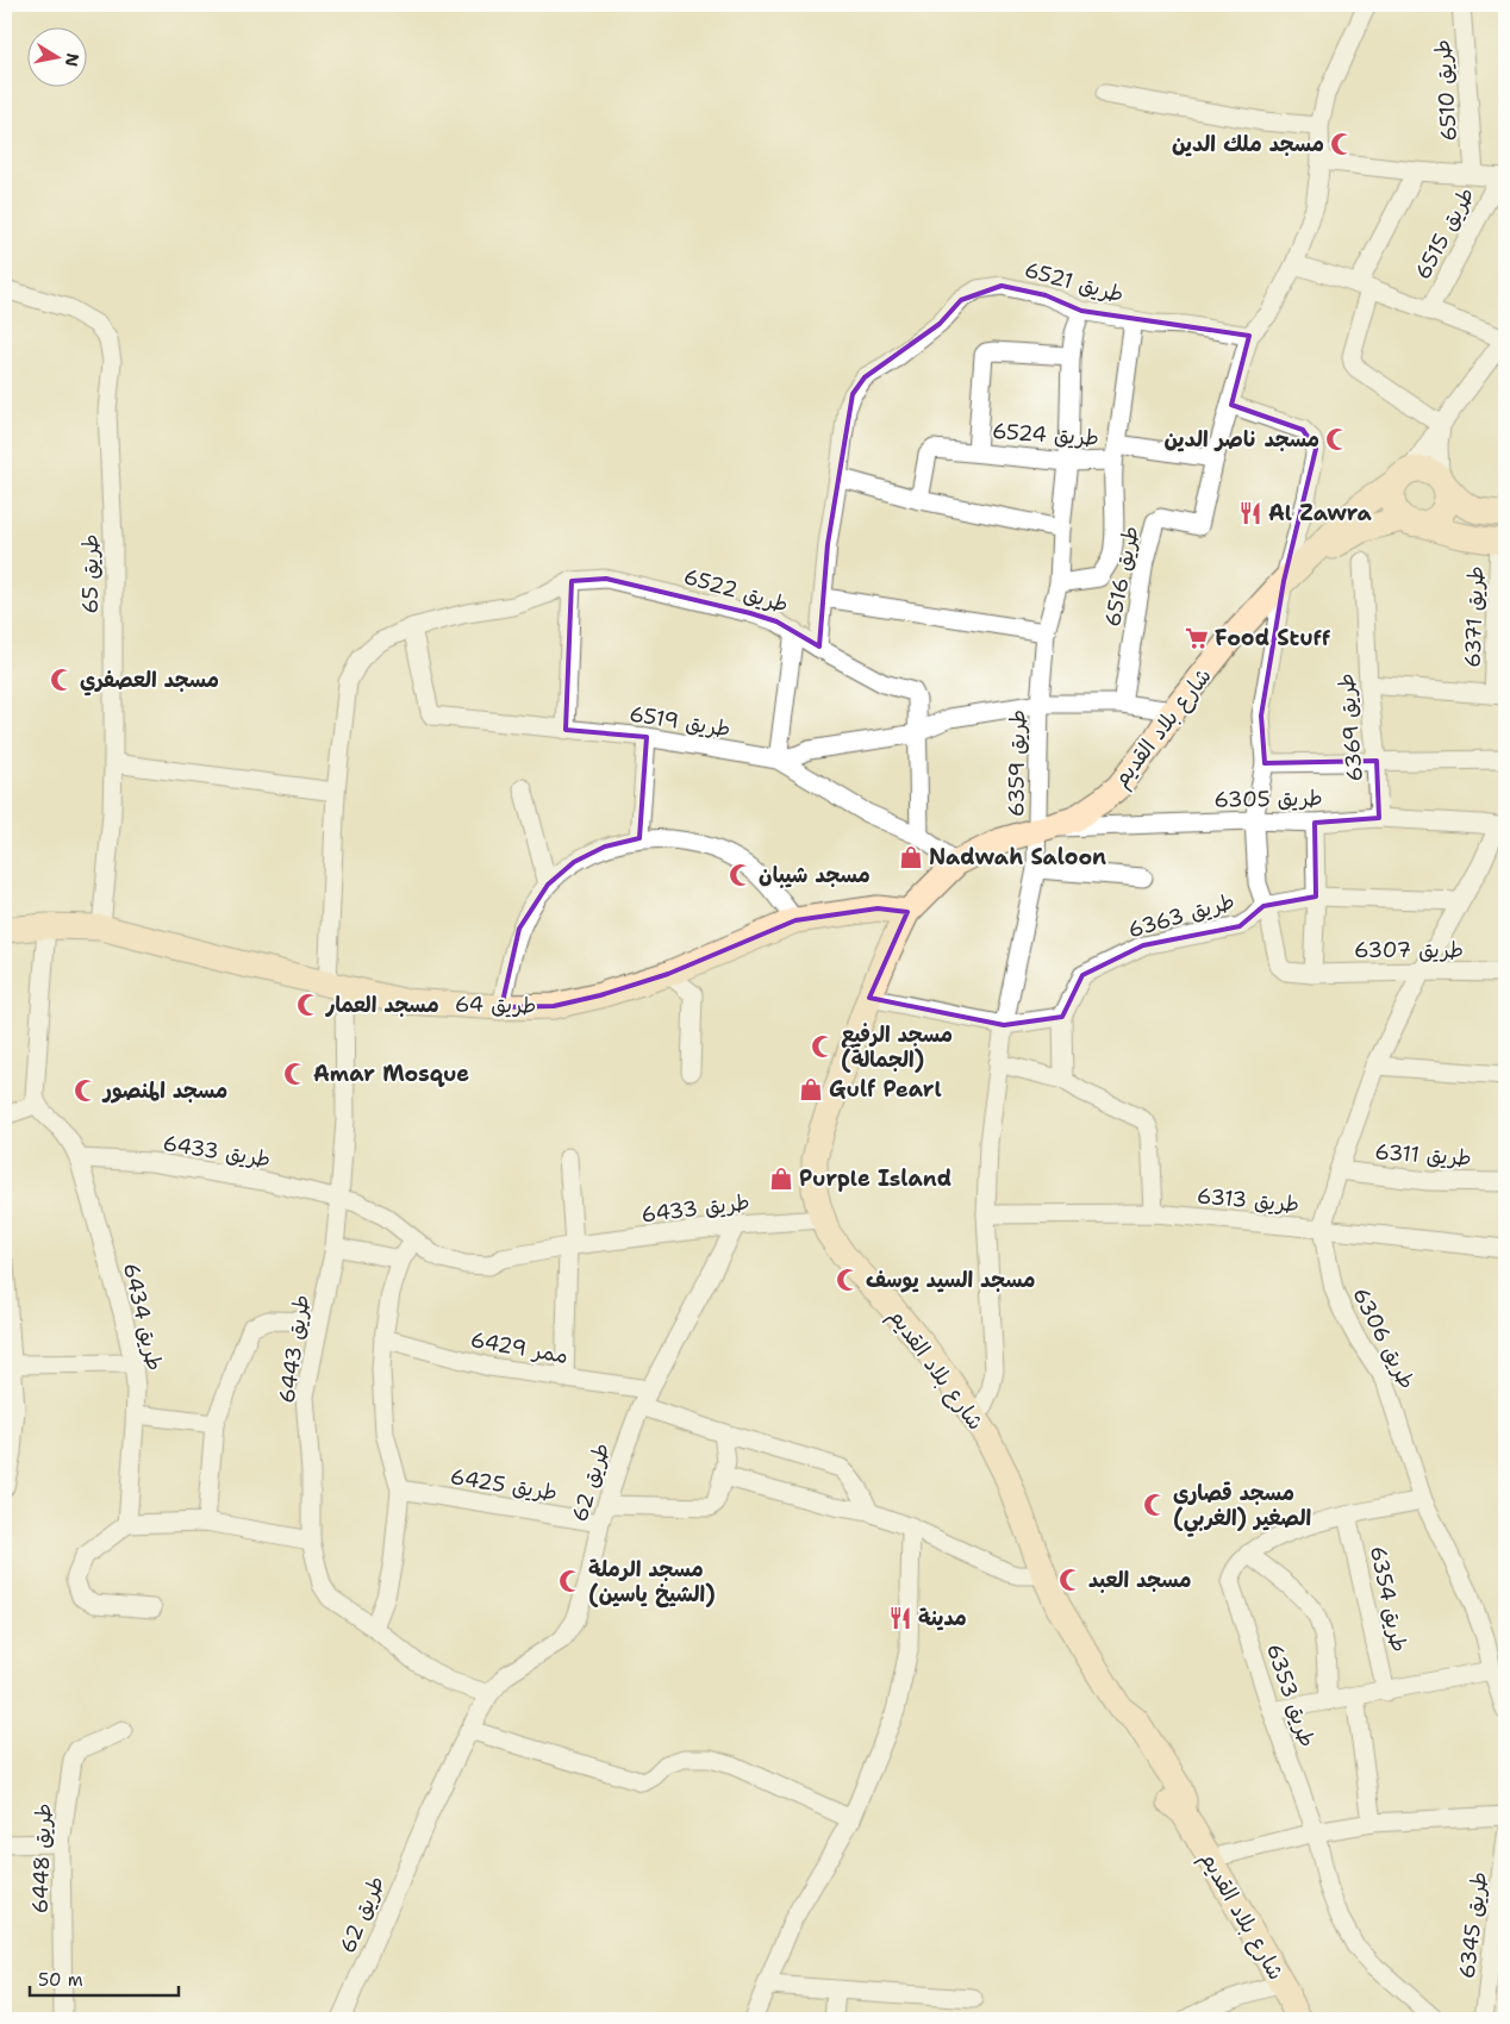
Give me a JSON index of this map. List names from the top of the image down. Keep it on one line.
{"streets":{"street":["طريق 6510","طريق 6515","طريق 6521","طريق 6524","طريق 65","طريق 6516","طريق 6522","طريق 6371","طريق 6519","شارع بلاد القديم","طريق 6369","طريق 6359","طريق 6305","طريق 6363","طريق 6307","طريق 64","طريق 6433","طريق 6311","طريق 6313","طريق 6434","طريق 6306","ممر 6429","طريق 6443","طريق 62","طريق 6425","طريق 6354","طريق 6353","طريق 6448","طريق 6345"]},"crossings":[["طريق 6510","طريق 6515"],["طريق 6510","طريق 6516"],["طريق 6515","طريق 6516"],["طريق 6521","طريق 6516"],["طريق 6521","طريق 6359"],["طريق 6524","طريق 6516"],["طريق 6524","طريق 6359"],["طريق 65","طريق 64"],["طريق 6516","طريق 6519"],["طريق 6522","طريق 6519"],["طريق 6522","طريق 6443"],["طريق 6371","طريق 6369"],["طريق 6519","شارع بلاد القديم"],["طريق 6519","طريق 6359"],["شارع بلاد القديم","طريق 6359"],["شارع بلاد القديم","طريق 6305"],["شارع بلاد القديم","طريق 64"],["شارع بلاد القديم","طريق 6433"],["طريق 6369","طريق 6305"],["طريق 6359","طريق 6305"],["طريق 6359","طريق 6313"],["طريق 6305","طريق 6306"],["طريق 6363","طريق 6307"],["طريق 6363","طريق 6306"],["طريق 6307","طريق 6306"],["طريق 64","طريق 6443"],["طريق 6433","طريق 6434"],["طريق 6433","طريق 6443"],["طريق 6433","طريق 62"],["طريق 6311","طريق 6306"],["طريق 6313","طريق 6306"],["ممر 6429","طريق 62"],["طريق 6443","طريق 62"],["طريق 62","طريق 6425"]],"places":{"mosque":["مسجد ملك الدين","مسجد ناصر الدين","مسجد العصفري","مسجد شيبان","مسجد العمار","مسجد الرفيع (الجمالة)","Amar Mosque","مسجد المنصور","مسجد السيد يوسف","مسجد قصاري الصغير (الغربي)","مسجد العبد","مسجد الرملة (الشيخ ياسين)"],"restaurant":["Al Zawra","مدينة"],"supermarket":["Food Stuff"],"shop":["Nadwah Saloon","Gulf Pearl","Purple Island"]},"scale_bar":"50 m","north":"right"}
